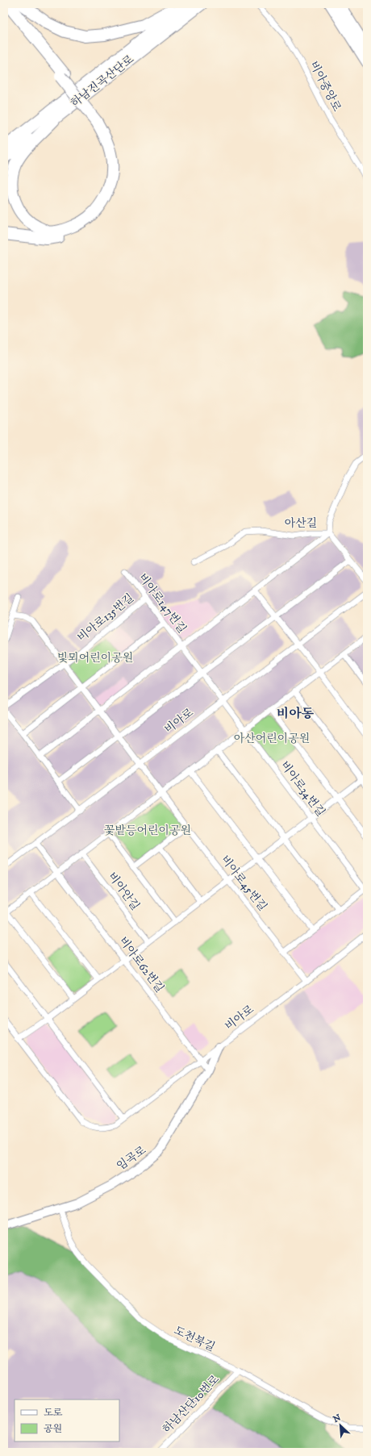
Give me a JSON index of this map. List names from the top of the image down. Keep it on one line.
{"streets":{"highway":["하남진곡산단로"],"main road":["임곡로"],"street":["비아중앙로","아산길","비아로147번길","비아로135번길","비아로","비아로34번길","비아로45번길","비아안길","비아로62번길","도천북길","하남산단10번로"]},"crossings":[["아산길","비아로147번길"],["비아로147번길","비아로135번길"],["비아로147번길","비아로"],["비아로147번길","비아로34번길"],["비아로","비아로34번길"],["비아로","비아로45번길"],["비아로","비아로62번길"],["비아로","임곡로"],["비아로62번길","임곡로"],["임곡로","도천북길"],["도천북길","하남산단10번로"]],"districts":["비아동"],"parks":["빛뫼어린이공원","아산어린이공원","꽃밭등어린이공원"],"legend":["도로","공원"],"north":"top left"}
